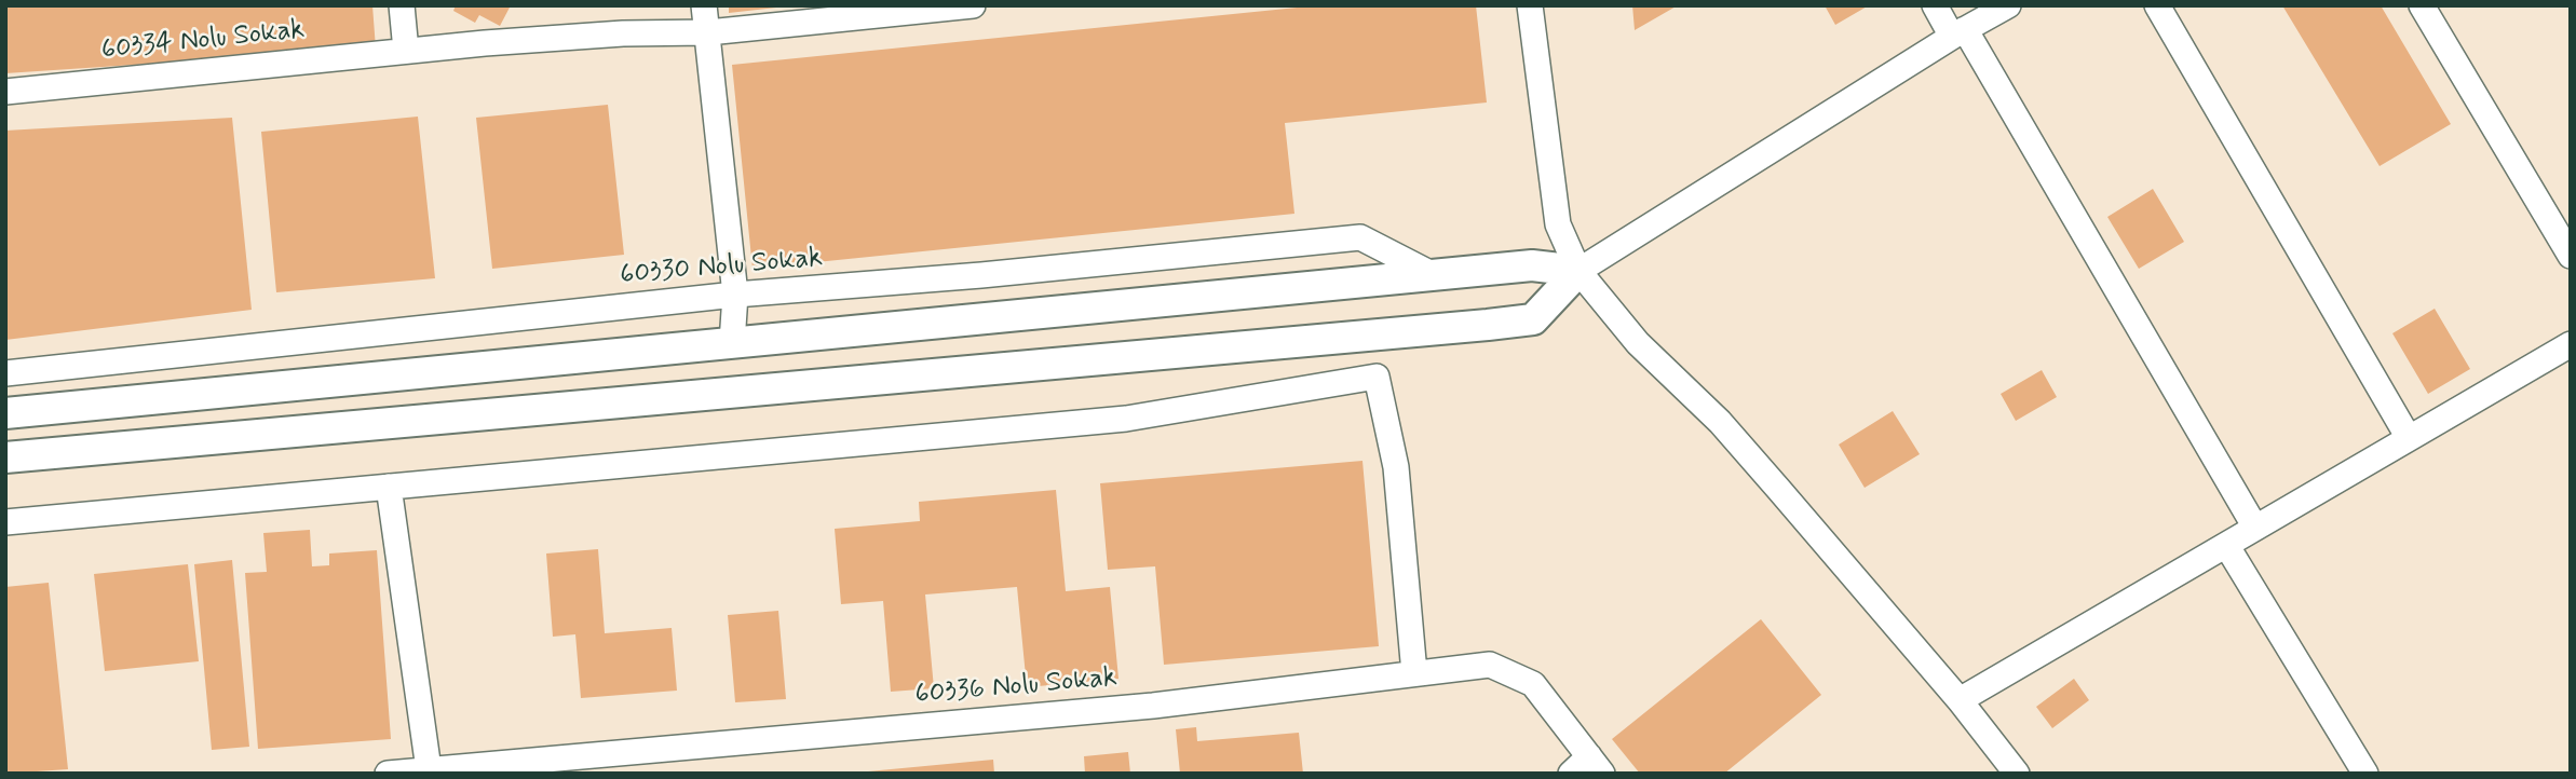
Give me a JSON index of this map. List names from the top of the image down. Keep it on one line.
{"streets":{"street":["60334 Nolu Sokak","60330 Nolu Sokak","60336 Nolu Sokak"]}}
